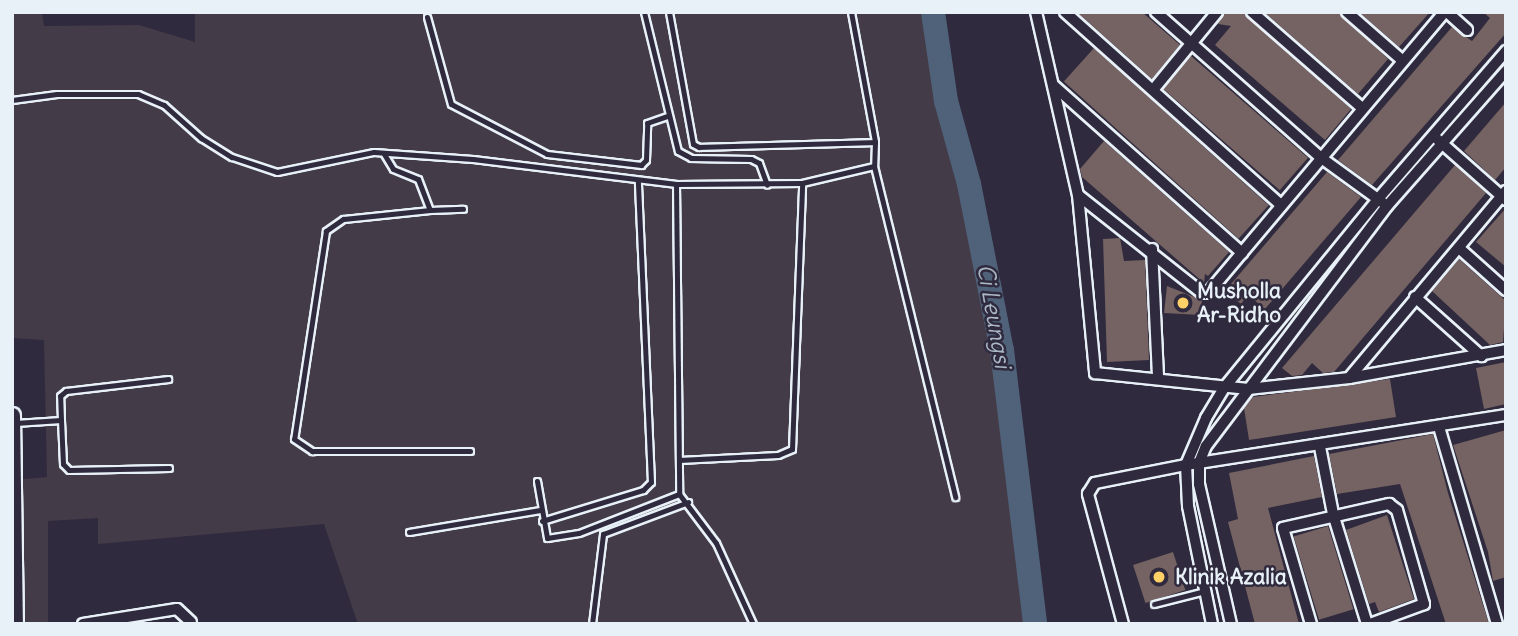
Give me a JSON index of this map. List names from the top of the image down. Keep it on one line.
{"water":["Ci Leungsi"],"places":["Musholla Ar-Ridho","Klinik Azalia"]}
